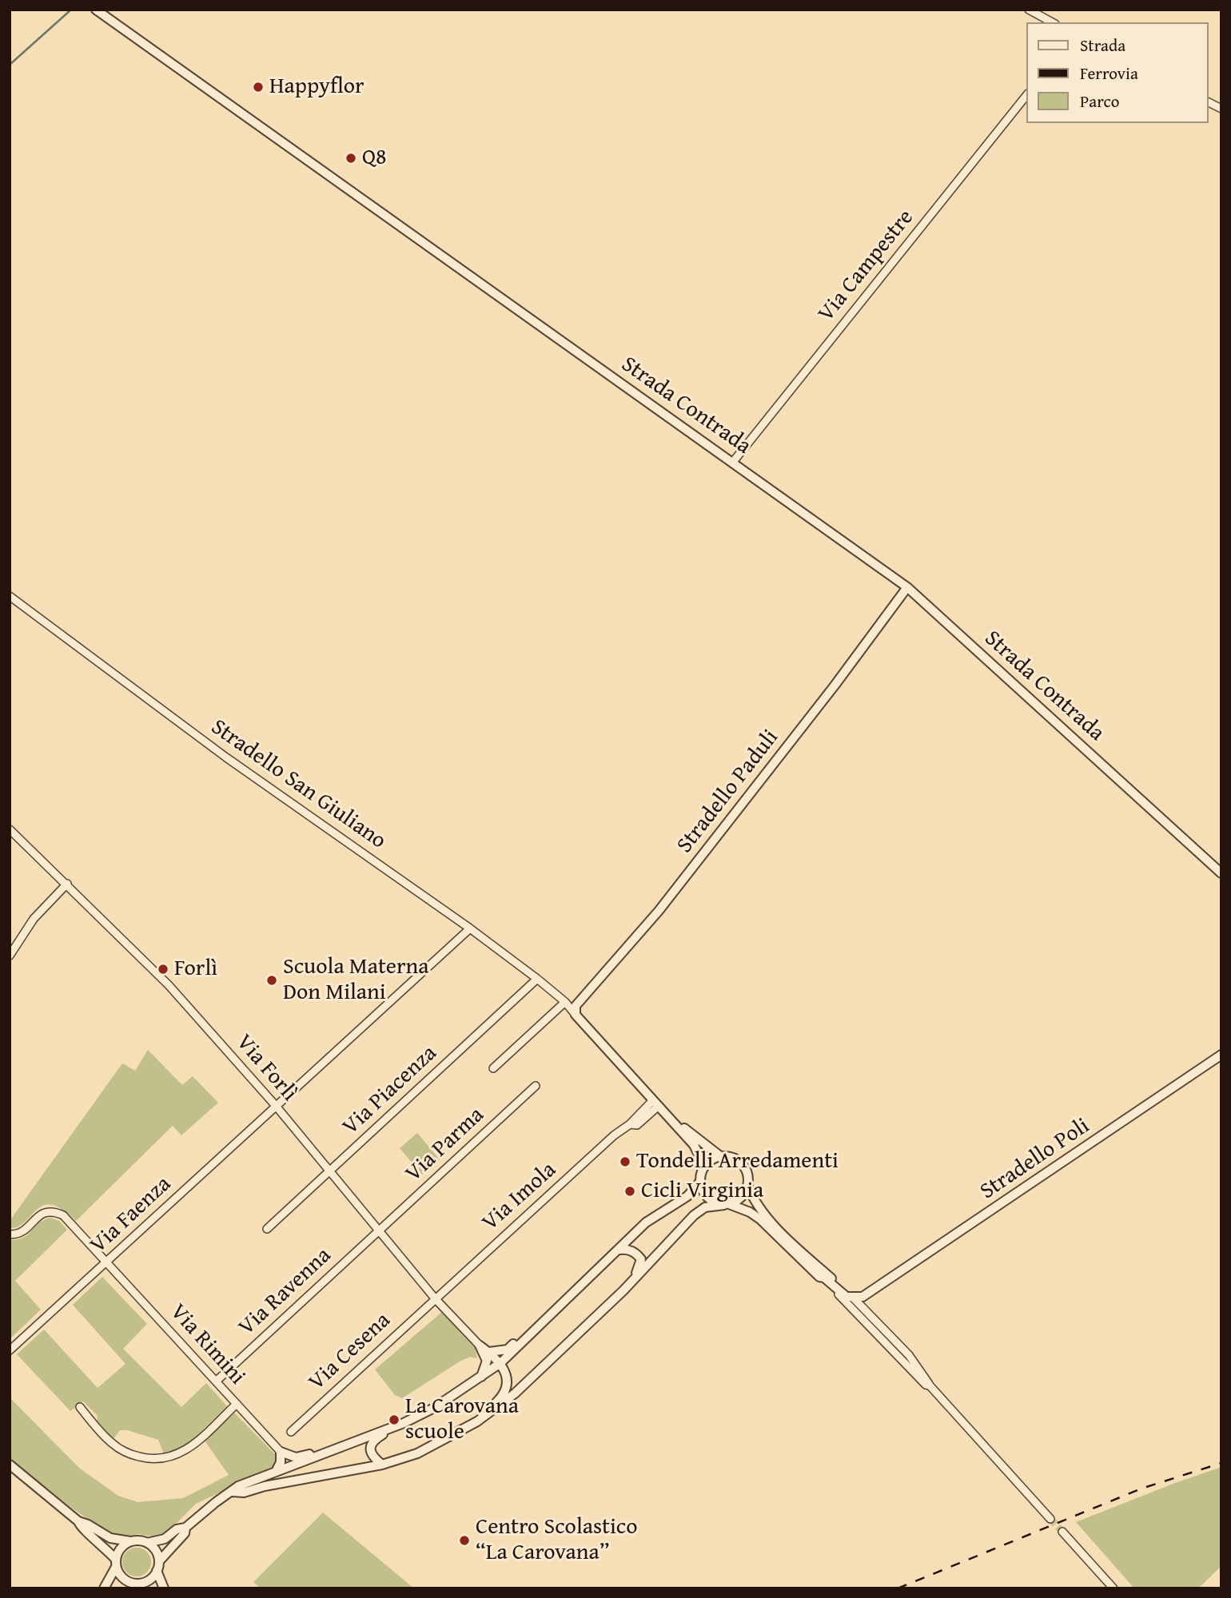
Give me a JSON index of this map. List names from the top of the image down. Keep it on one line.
{"streets":{"street":["Via Campestre","Strada Contrada","Stradello San Giuliano","Stradello Paduli","Via Forlì","Via Piacenza","Via Parma","Stradello Poli","Via Imola","Via Faenza","Via Ravenna","Via Rimini","Via Cesena"]},"crossings":[["Via Campestre","Strada Contrada"],["Strada Contrada","Stradello Paduli"],["Stradello San Giuliano","Stradello Paduli"],["Stradello San Giuliano","Via Piacenza"],["Stradello San Giuliano","Via Imola"],["Stradello San Giuliano","Via Faenza"],["Via Forlì","Via Piacenza"],["Via Forlì","Via Parma"],["Via Forlì","Via Imola"],["Via Forlì","Via Faenza"],["Via Forlì","Via Ravenna"],["Via Forlì","Via Cesena"],["Via Parma","Via Ravenna"],["Via Imola","Via Cesena"],["Via Faenza","Via Rimini"],["Via Ravenna","Via Rimini"]],"places":["Happyflor","Q8","Forlì","Scuola Materna Don Milani","Tondelli Arredamenti","Cicli Virginia","La Carovana scuole","Centro Scolastico “La Carovana”"],"legend":["Strada","Ferrovia","Parco"]}
